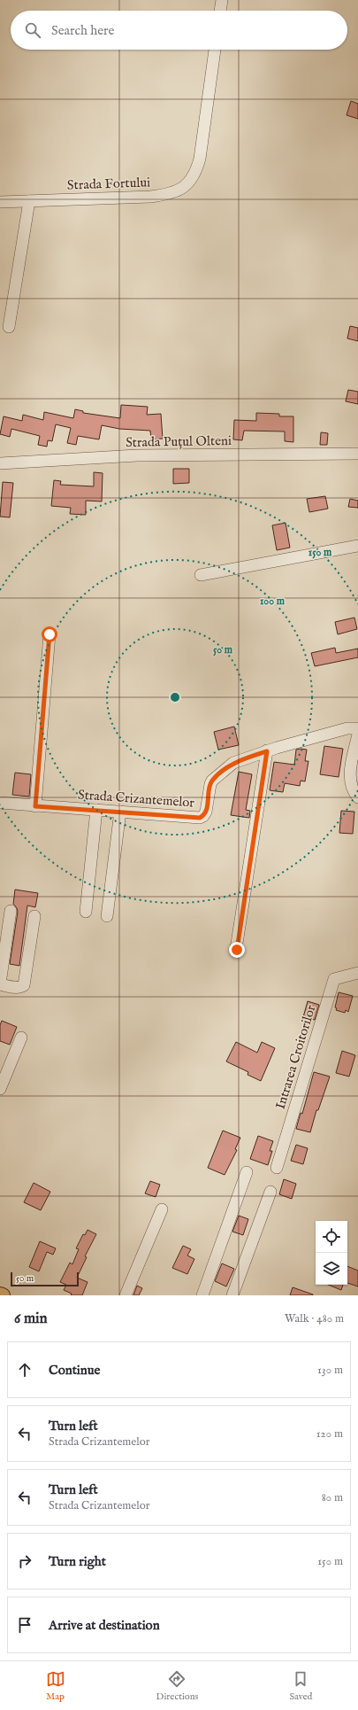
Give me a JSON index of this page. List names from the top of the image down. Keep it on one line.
{"streets":{"street":["Strada Fortului","Strada Puțul Olteni","Strada Crizantemelor","Intrarea Croitorilor"]},"scale_bar":"50 m","page":{"search":"Search here","scale":"50 m","heading":["6 min","Walk · 480 m"],"list":[["Continue","130 m"],["Turn left","Strada Crizantemelor","120 m"],["Turn left","Strada Crizantemelor","80 m"],["Turn right","150 m"],"Arrive at destination"],"nav":["Map","Directions","Saved"]},"rings":["150 m","100 m","50 m"]}
